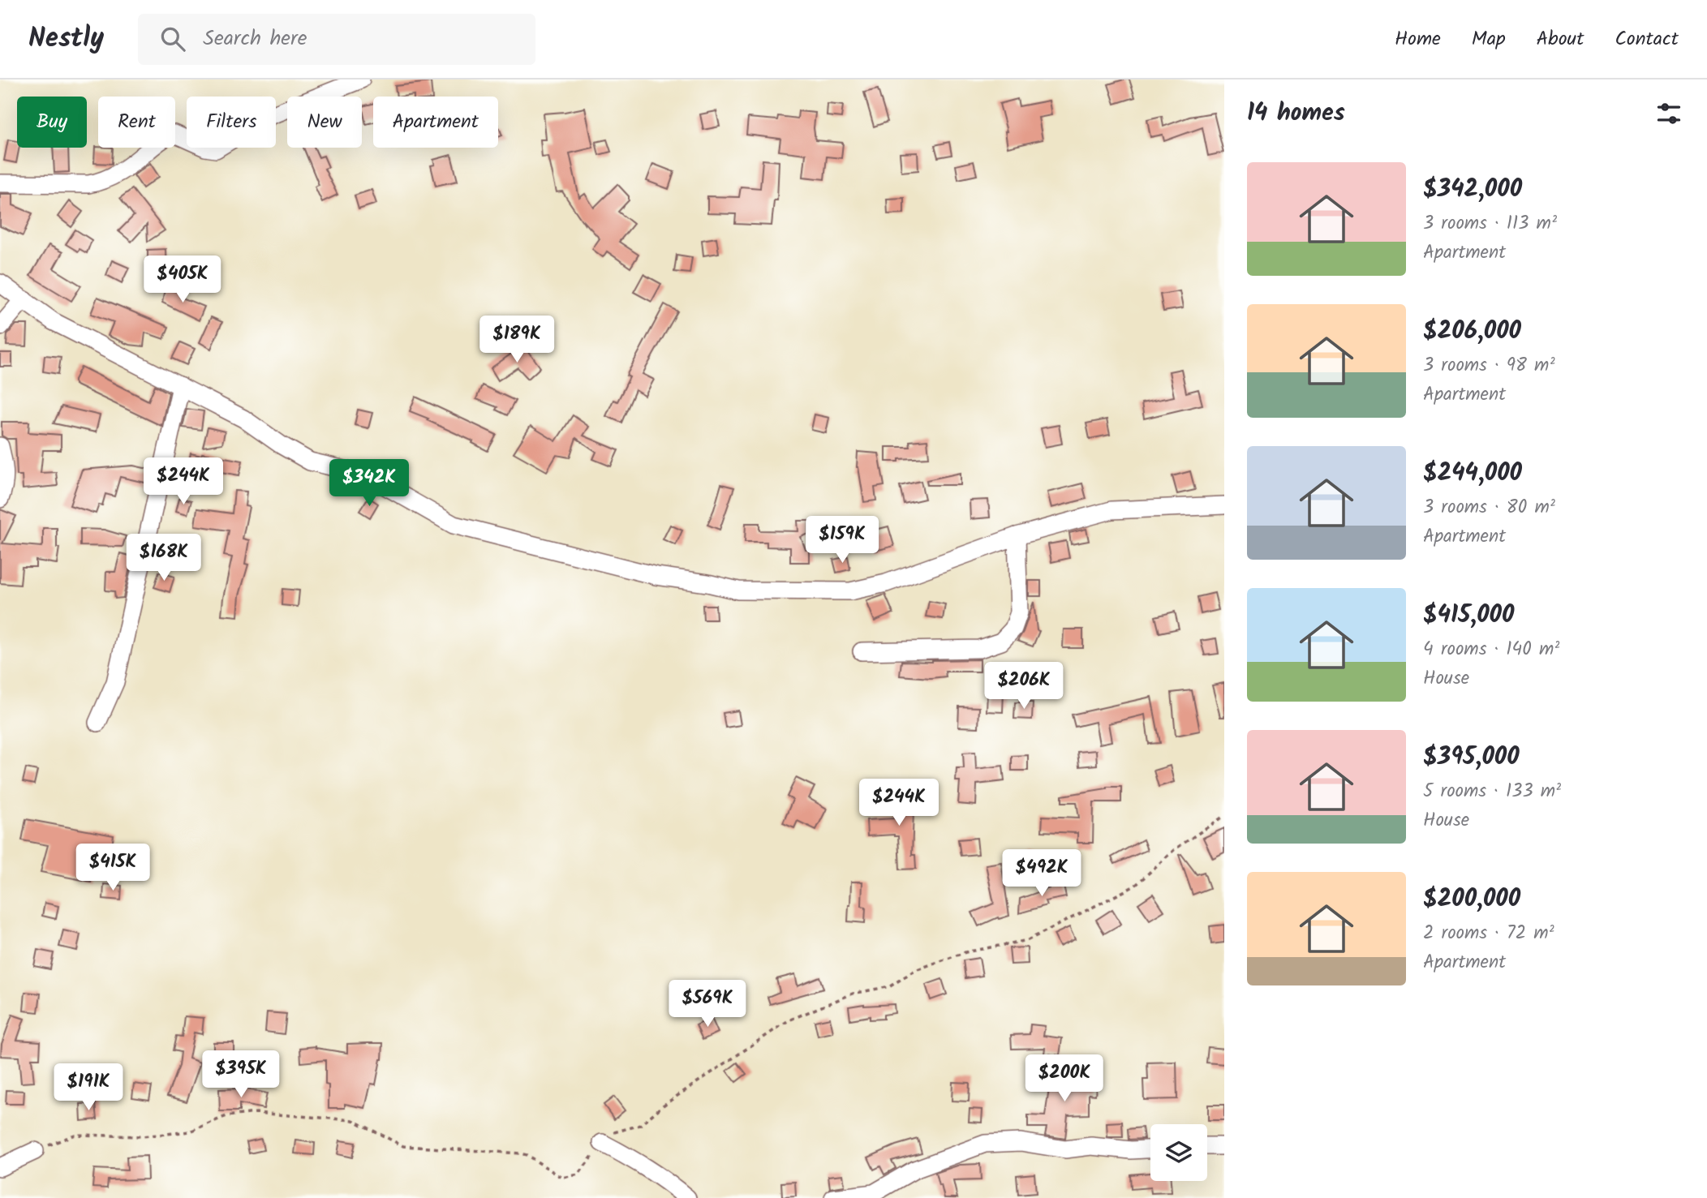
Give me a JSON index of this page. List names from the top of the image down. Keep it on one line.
{"page":{"header":"Nestly","search":"Search here","nav":["Home","Map","About","Contact"],"heading":"14 homes","chip":["Buy","Rent","Filters","New","Apartment"],"list":[{"name":"$342,000","note":"3 rooms · 113 m² · Apartment"},{"name":"$206,000","note":"3 rooms · 98 m² · Apartment"},{"name":"$244,000","note":"3 rooms · 80 m² · Apartment"},{"name":"$415,000","note":"4 rooms · 140 m² · House"},{"name":"$395,000","note":"5 rooms · 133 m² · House"},{"name":"$200,000","note":"2 rooms · 72 m² · Apartment"}],"price":["$405K","$189K","$244K","$342K","$159K","$168K","$206K","$244K","$415K","$492K","$569K","$395K","$200K","$191K"]}}
